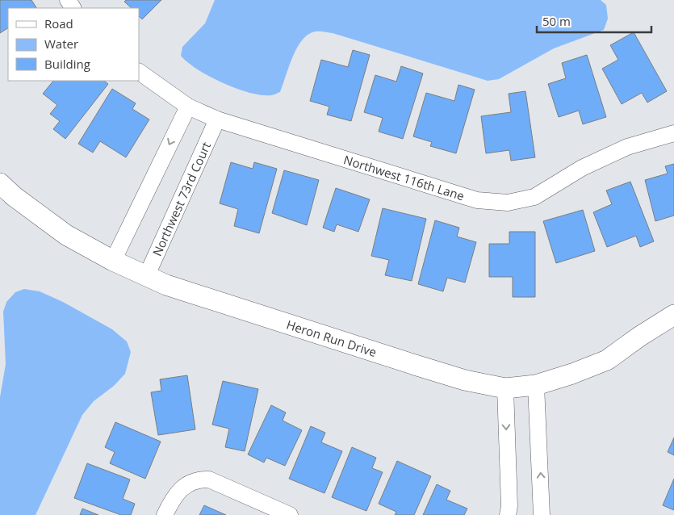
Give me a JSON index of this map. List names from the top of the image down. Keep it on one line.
{"streets":{"street":["Northwest 116th Lane","Northwest 73rd Court","Heron Run Drive"]},"crossings":[["Northwest 116th Lane","Northwest 73rd Court"],["Northwest 73rd Court","Heron Run Drive"]],"legend":["Road","Water","Building"],"scale_bar":"50 m"}
